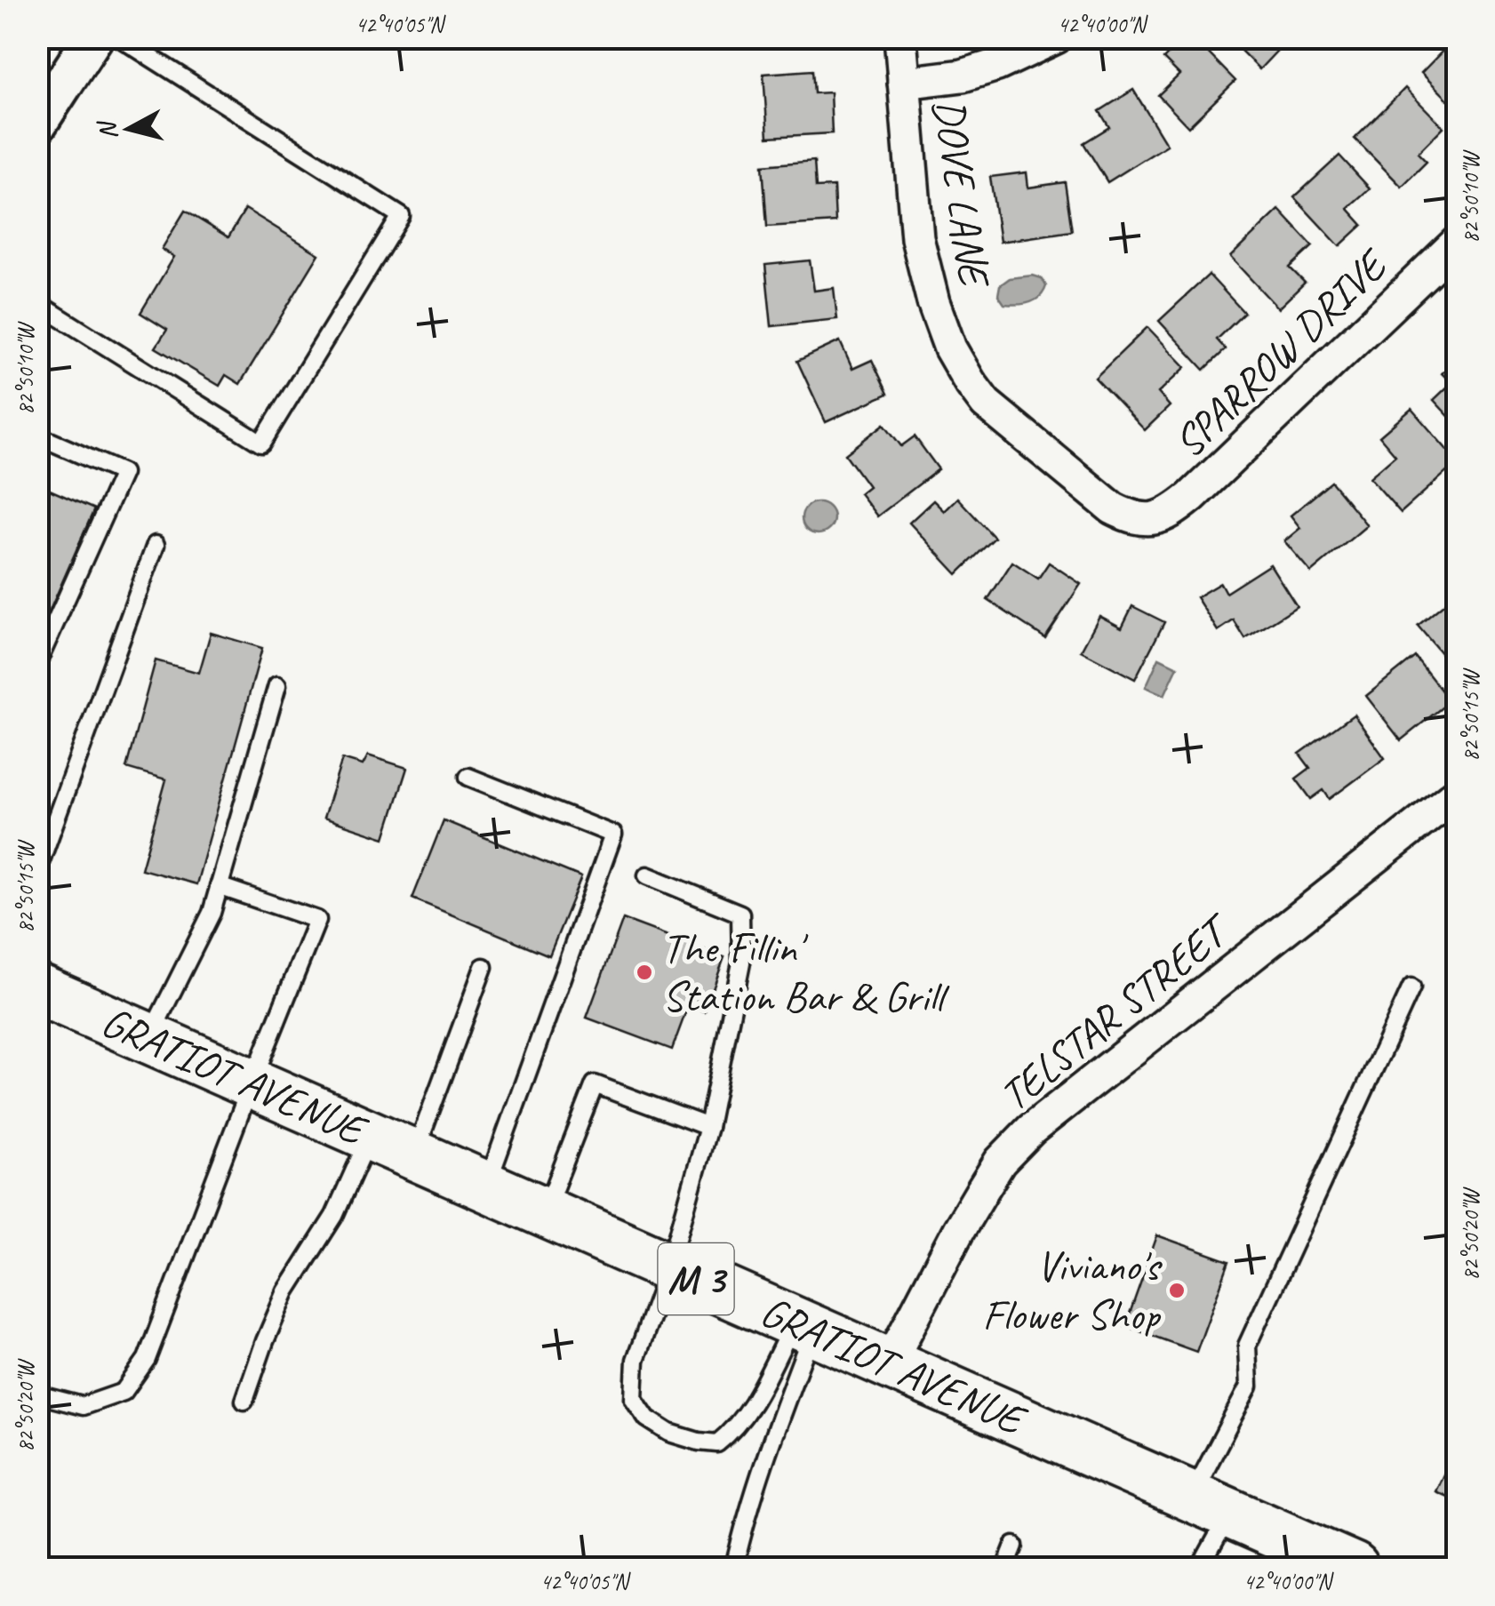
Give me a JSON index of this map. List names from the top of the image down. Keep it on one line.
{"streets":{"main road":["GRATIOT AVENUE","M 3"],"street":["DOVE LANE","SPARROW DRIVE","TELSTAR STREET"]},"crossings":[["DOVE LANE","SPARROW DRIVE"],["TELSTAR STREET","GRATIOT AVENUE"]],"places":["The Fillin' Station Bar & Grill","Viviano's Flower Shop"],"north":"left","coordinates":["42°40'05\"N","42°40'00\"N","82°50'10\"W","82°50'15\"W","82°50'20\"W"]}
